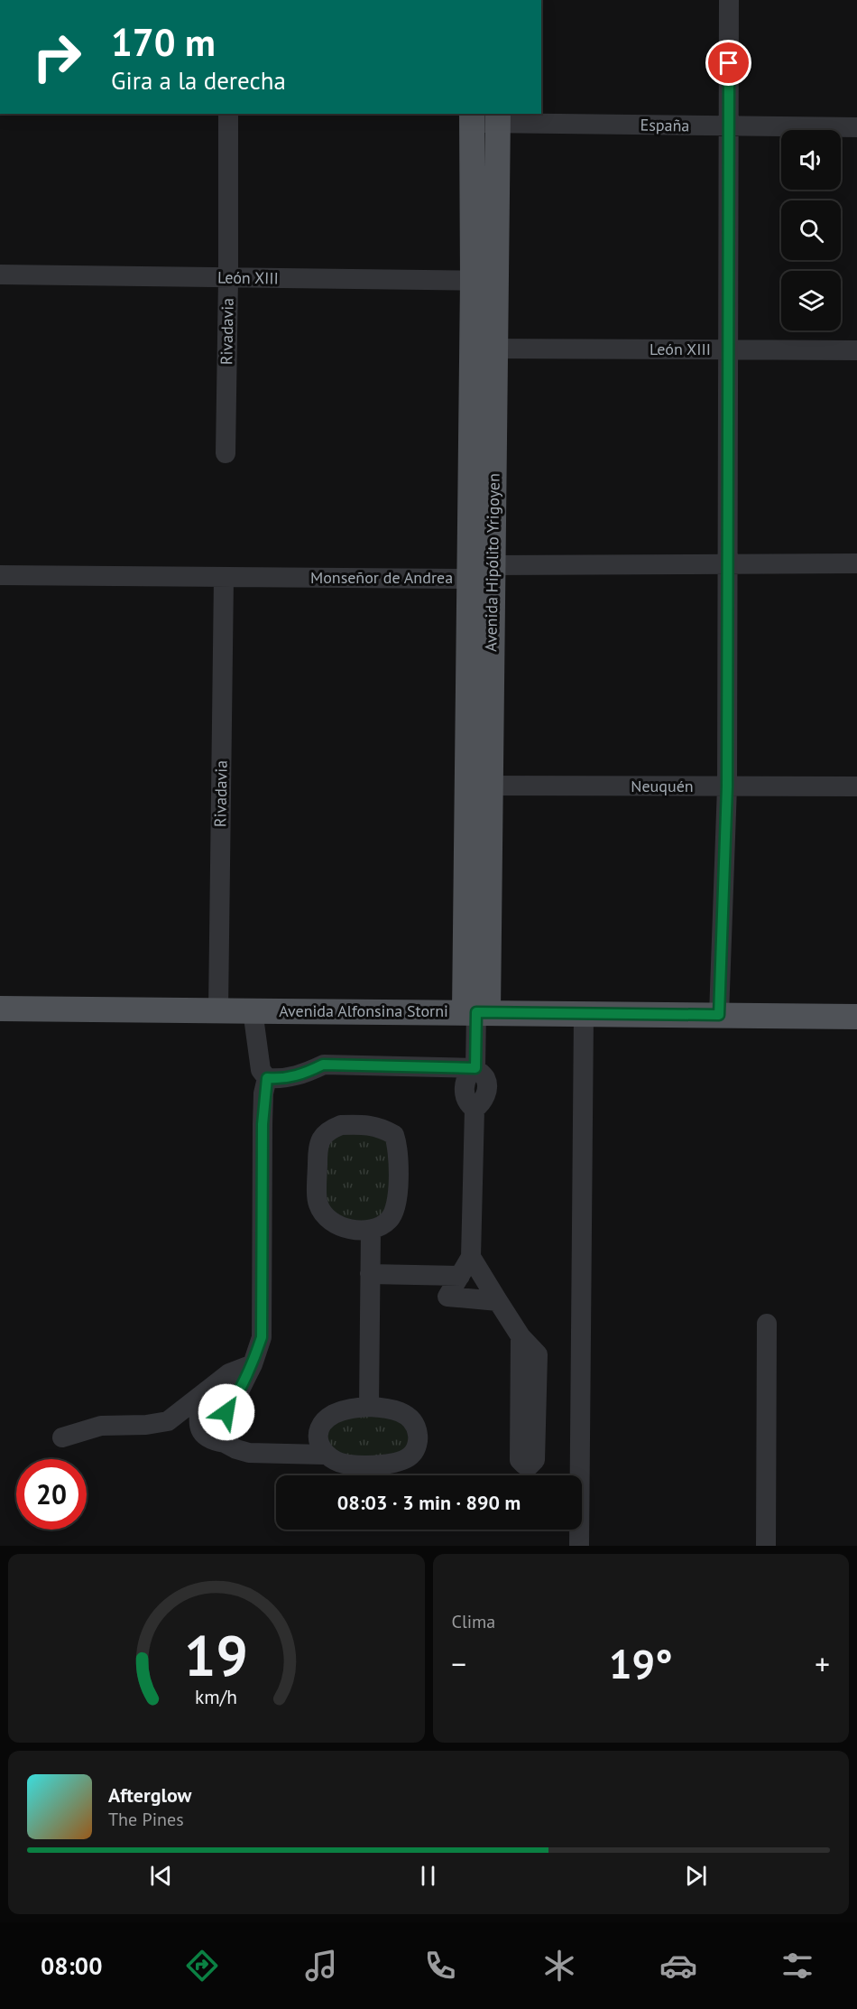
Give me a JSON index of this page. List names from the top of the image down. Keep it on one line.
{"streets":{"main road":["Avenida Hipólito Yrigoyen","Avenida Alfonsina Storni"],"street":["España","León XIII","Rivadavia","Monseñor de Andrea","Neuquén"]},"crossings":[["España","Avenida Hipólito Yrigoyen"],["León XIII","Rivadavia"],["León XIII","Avenida Hipólito Yrigoyen"],["Rivadavia","Monseñor de Andrea"],["Rivadavia","Avenida Alfonsina Storni"],["Avenida Hipólito Yrigoyen","Monseñor de Andrea"],["Avenida Hipólito Yrigoyen","Neuquén"],["Avenida Hipólito Yrigoyen","Avenida Alfonsina Storni"]],"page":{"turn":["170 m","Gira a la derecha"],"limit":"20","trip":"08:03 · 3 min · 890 m","tile":"Clima","heat":["−","19°","+"],"song":["Afterglow","The Pines"],"tabs":"08:00","gauge":["19","km/h"]}}
